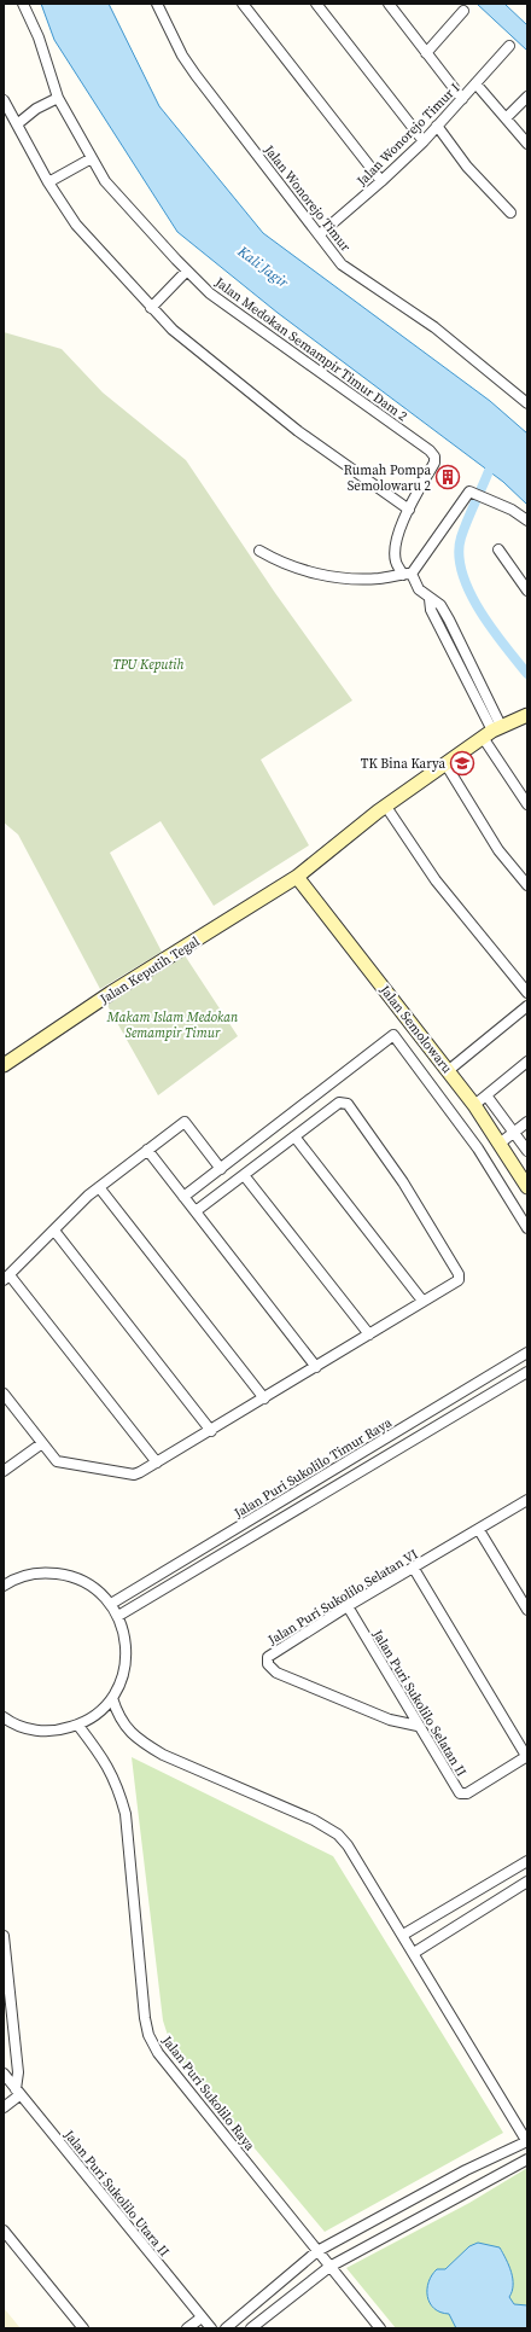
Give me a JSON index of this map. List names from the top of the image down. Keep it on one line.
{"streets":{"main road":["Jalan Keputih Tegal","Jalan Semolowaru"],"street":["Jalan Wonorejo Timur I","Jalan Wonorejo Timur","Jalan Medokan Semampir Timur Dam 2","Jalan Puri Sukolilo Timur Raya","Jalan Puri Sukolilo Selatan VI","Jalan Puri Sukolilo Selatan II","Jalan Puri Sukolilo Raya","Jalan Puri Sukolilo Utara II"]},"crossings":[["Jalan Wonorejo Timur I","Jalan Wonorejo Timur"],["Jalan Medokan Semampir Timur Dam 2","Jalan Keputih Tegal"],["Jalan Keputih Tegal","Jalan Semolowaru"],["Jalan Puri Sukolilo Selatan VI","Jalan Puri Sukolilo Selatan II"]],"water":["Kali Jagir"],"parks":["TPU Keputih","Makam Islam Medokan Semampir Timur"],"places":{"building":["Rumah Pompa Semolowaru 2"],"school or university":["TK Bina Karya"]}}
